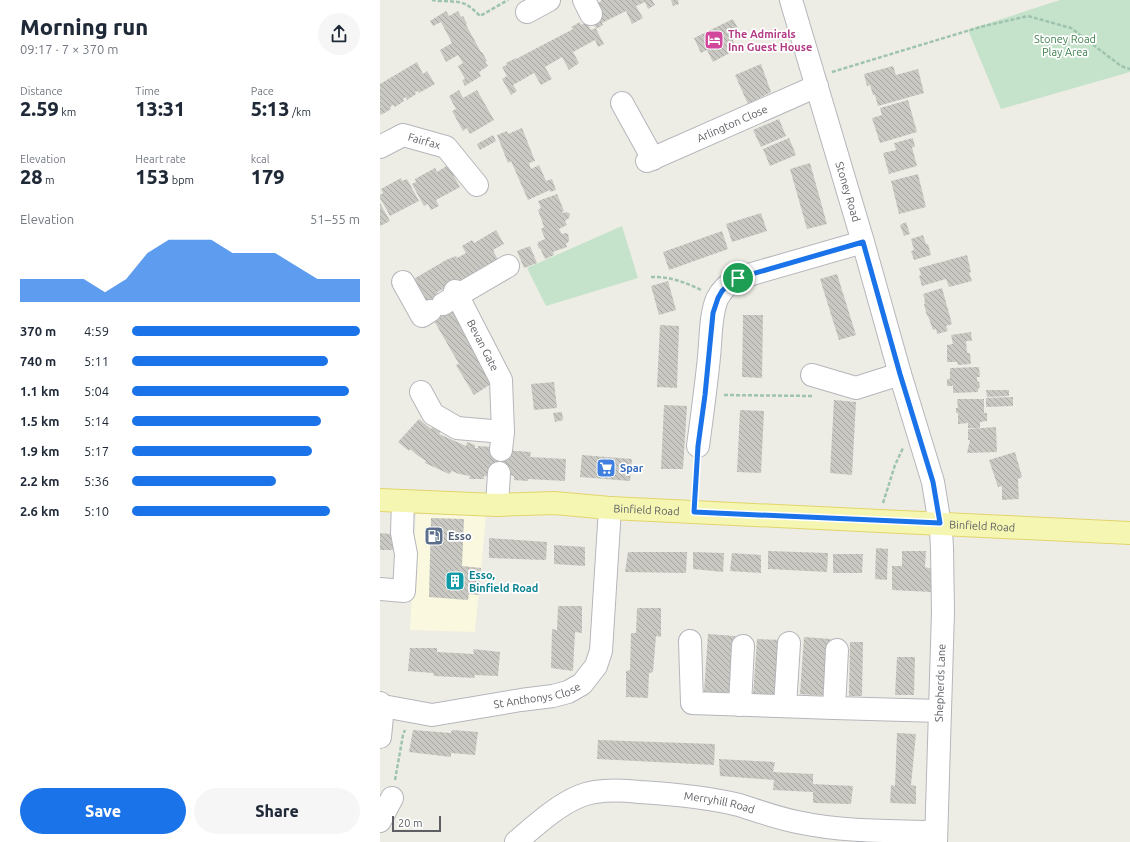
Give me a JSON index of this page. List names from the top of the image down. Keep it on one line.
{"streets":{"main road":["Binfield Road"],"street":["Arlington Close","Fairfax","Stoney Road","Bevan Gate","Shepherds Lane","St Anthonys Close","Merryhill Road"]},"crossings":[["Arlington Close","Stoney Road"],["Stoney Road","Binfield Road"],["Stoney Road","Shepherds Lane"],["Binfield Road","Shepherds Lane"],["Binfield Road","St Anthonys Close"],["Shepherds Lane","Merryhill Road"]],"parks":["Stoney Road Play Area"],"places":{"hotel":["The Admirals Inn Guest House"],"supermarket":["Spar"],"fuel station":["Esso"],"building":["Esso, Binfield Road"]},"scale_bar":"20 m","page":{"heading":["Morning run","09:17 · 7 × 370 m"],"stats":[["Distance","2.59 km"],["Time","13:31"],["Pace","5:13 /km"],["Elevation","28 m"],["Heart rate","153 bpm"],["kcal","179"]],"chart":["Elevation","51–55 m"],"list":[{"name":"370 m","note":"4:59"},{"name":"740 m","note":"5:11"},{"name":"1.1 km","note":"5:04"},{"name":"1.5 km","note":"5:14"},{"name":"1.9 km","note":"5:17"},{"name":"2.2 km","note":"5:36"},{"name":"2.6 km","note":"5:10"}],"buttons":["Save","Share"],"scale":"20 m"}}
